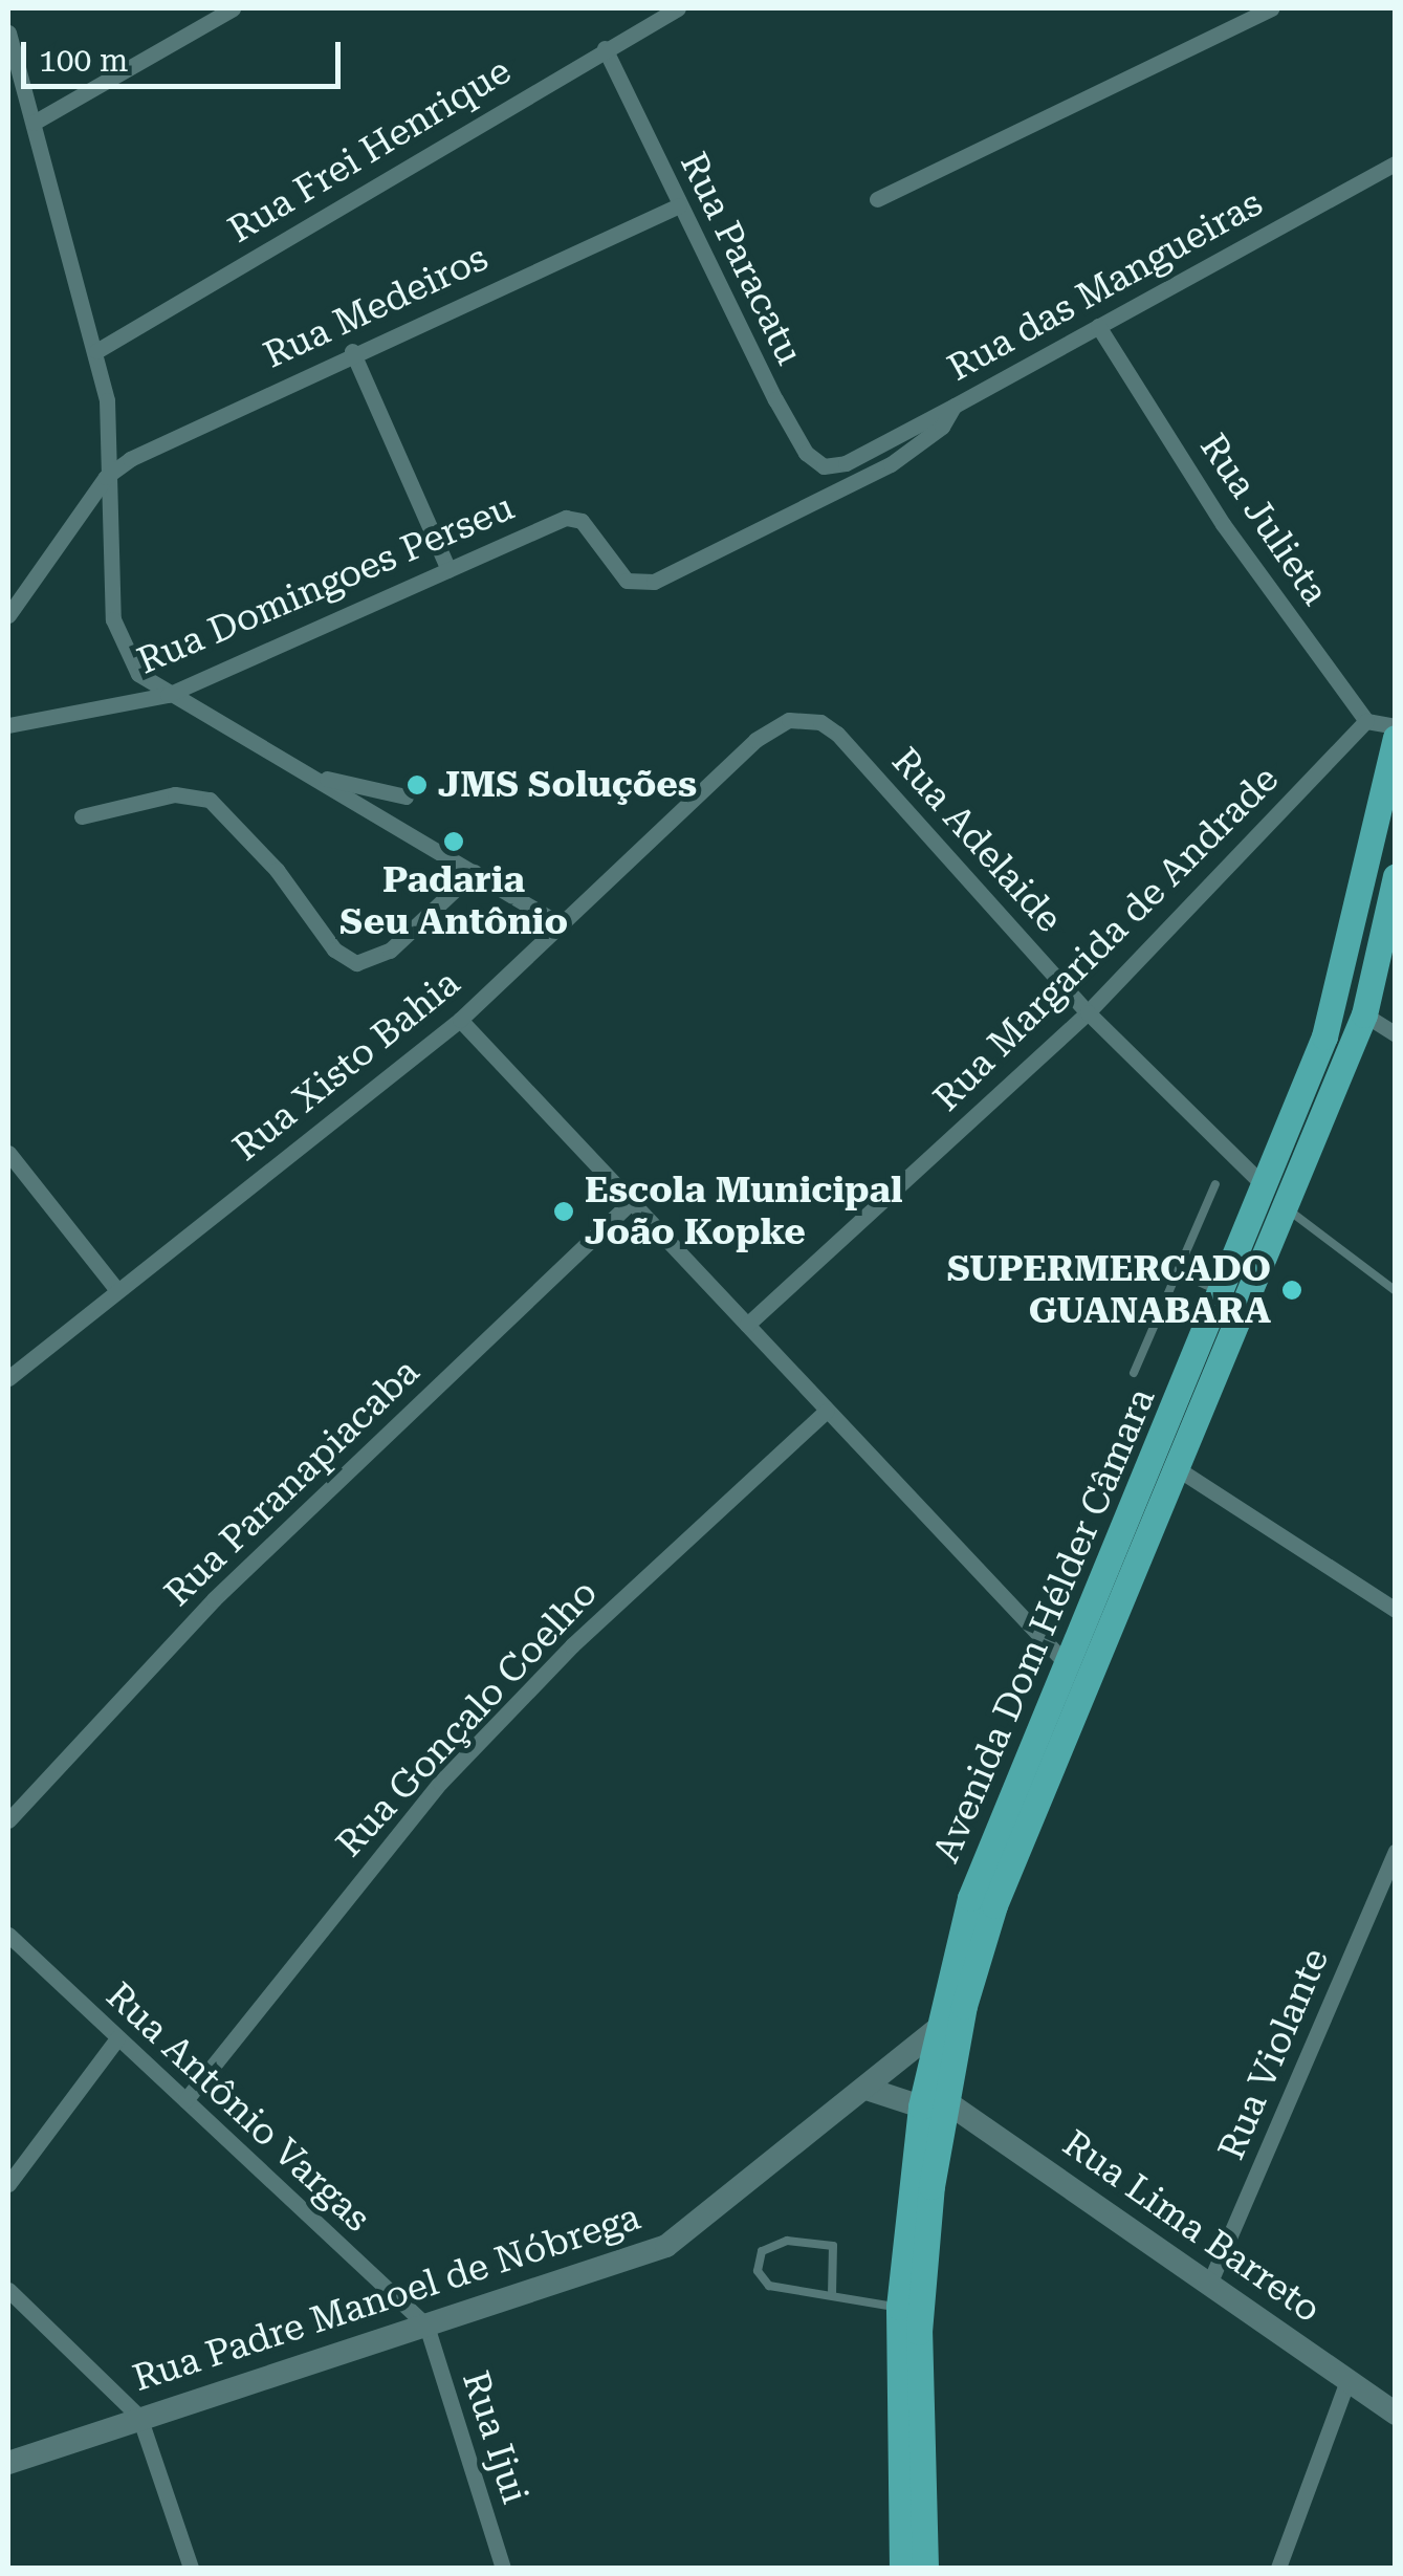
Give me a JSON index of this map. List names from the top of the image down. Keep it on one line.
{"streets":{"main road":["Avenida Dom Hélder Câmara","Rua Lima Barreto","Rua Padre Manoel de Nóbrega"],"street":["Rua Frei Henrique","Rua Paracatu","Rua das Mangueiras","Rua Medeiros","Rua Julieta","Rua Domingoes Perseu","Rua Adelaide","Rua Margarida de Andrade","Rua Xisto Bahia","Rua Paranapiacaba","Rua Gonçalo Coelho","Rua Violante","Rua Antônio Vargas","Rua Ijui"]},"crossings":[["Rua Frei Henrique","Rua Paracatu"],["Rua Paracatu","Rua das Mangueiras"],["Rua Paracatu","Rua Medeiros"],["Rua das Mangueiras","Rua Julieta"],["Rua das Mangueiras","Rua Domingoes Perseu"],["Rua Julieta","Rua Margarida de Andrade"],["Rua Adelaide","Rua Margarida de Andrade"],["Rua Adelaide","Rua Xisto Bahia"],["Rua Adelaide","Avenida Dom Hélder Câmara"],["Avenida Dom Hélder Câmara","Rua Lima Barreto"],["Avenida Dom Hélder Câmara","Rua Padre Manoel de Nóbrega"],["Rua Gonçalo Coelho","Rua Antônio Vargas"],["Rua Violante","Rua Lima Barreto"],["Rua Antônio Vargas","Rua Padre Manoel de Nóbrega"],["Rua Antônio Vargas","Rua Ijui"],["Rua Padre Manoel de Nóbrega","Rua Ijui"]],"places":["JMS Soluções","Padaria Seu Antônio","Escola Municipal João Kopke","SUPERMERCADO GUANABARA"],"scale_bar":"100 m"}
